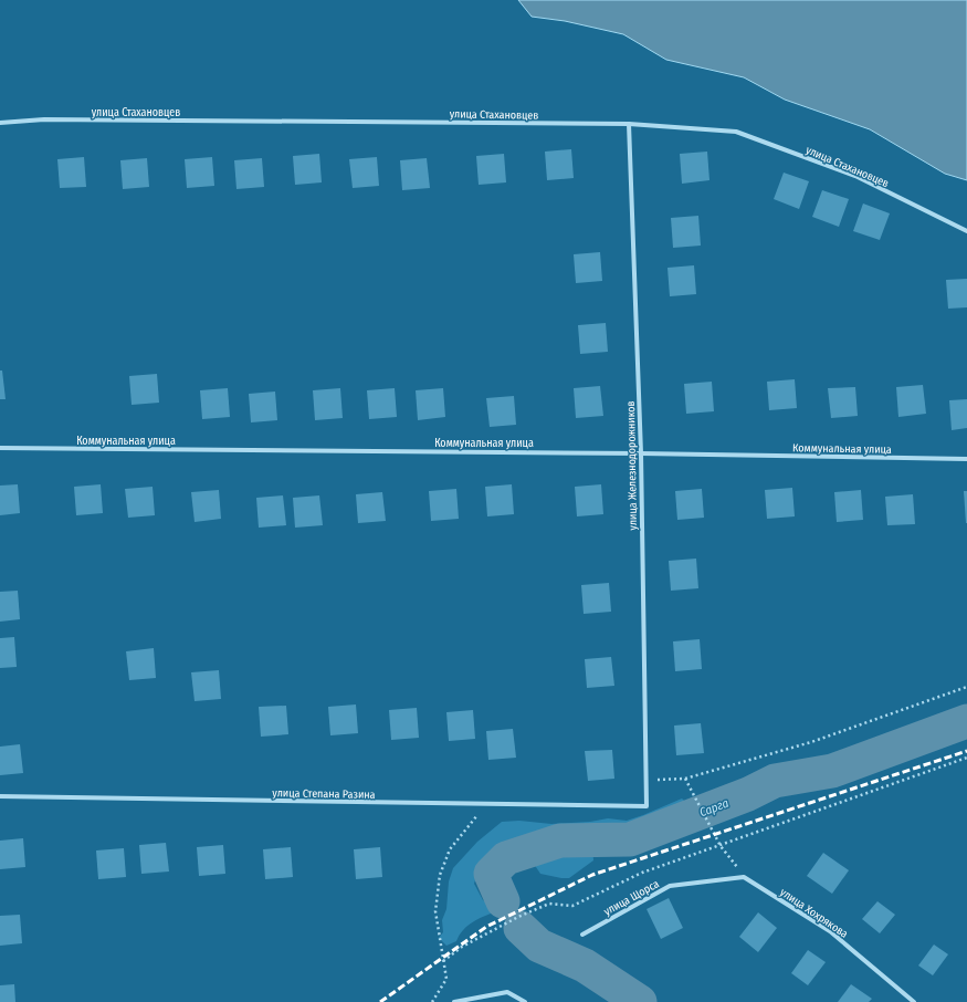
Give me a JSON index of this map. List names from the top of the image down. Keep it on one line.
{"streets":{"street":["улица Стахановцев","Коммунальная улица","улица Железнодорожников","улица Степана Разина","улица Щорса","улица Хохрякова"]},"crossings":[["улица Стахановцев","улица Железнодорожников"],["Коммунальная улица","улица Железнодорожников"],["улица Железнодорожников","улица Степана Разина"],["улица Щорса","улица Хохрякова"]],"water":["Сарга"]}
